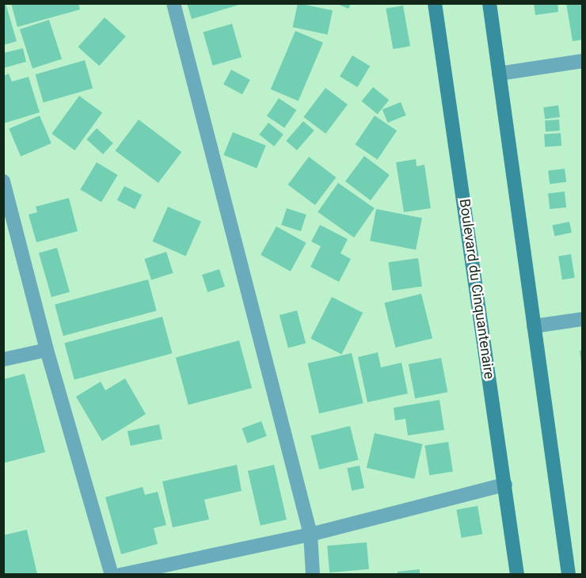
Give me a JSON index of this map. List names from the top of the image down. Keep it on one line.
{"streets":{"main road":["Boulevard du Cinquantenaire"]}}
